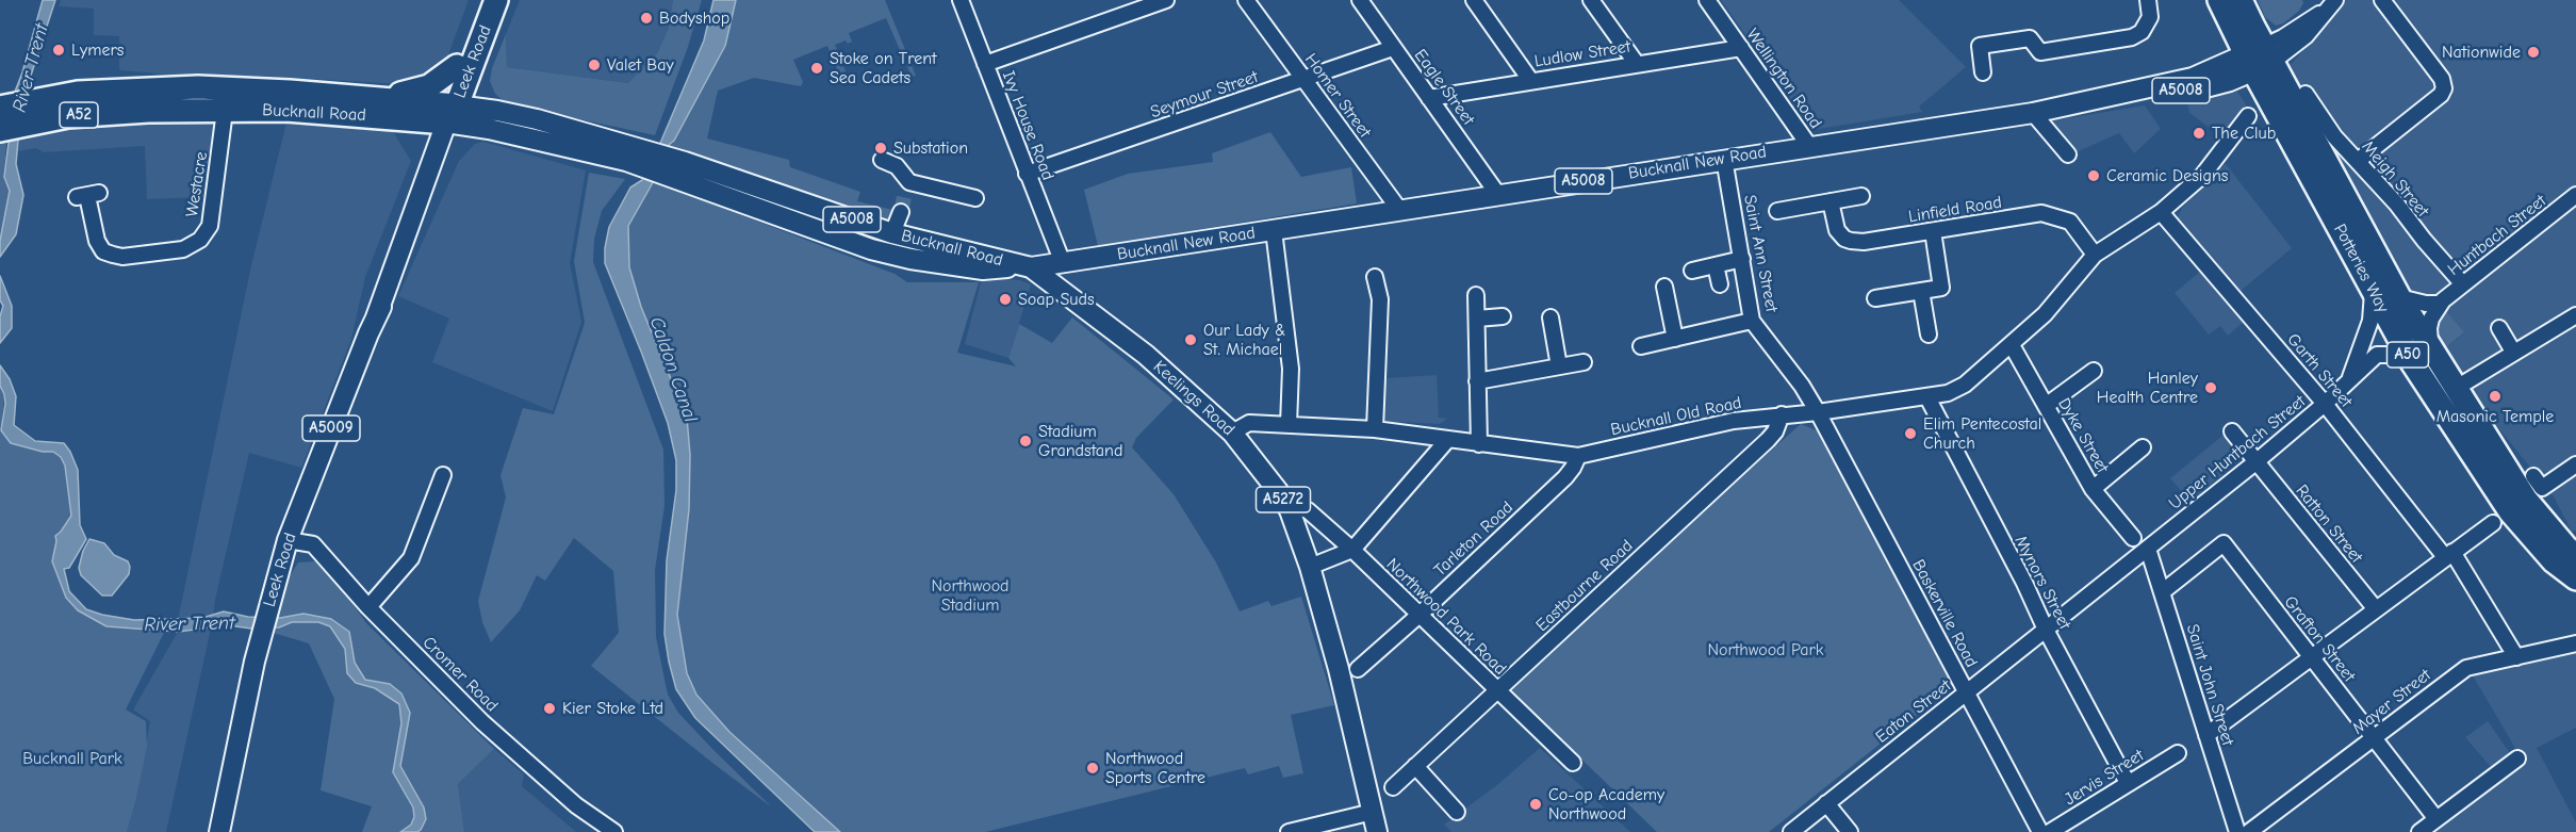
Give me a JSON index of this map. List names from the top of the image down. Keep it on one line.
{"streets":{"highway":["Leek Road","Bucknall Road","A52","Potteries Way","A50"],"main road":["A5008","Bucknall New Road","Keelings Road","A5009","A5272"],"street":["Ludlow Street","Wellington Road","Eagle Street","Seymour Street","Homer Street","Ivy House Road","Meigh Street","Westacre","Linfield Road","Huntbach Street","Saint Ann Street","Garth Street","Bucknall Old Road","Dyke Street","Upper Huntbach Street","Ratton Street","Tarleton Road","Mynors Street","Eastbourne Road","Baskerville Road","Northwood Park Road","Grafton Street","Cromer Road","Saint John Street","Mayer Street","Eaton Street","Jervis Street"]},"crossings":[["Ludlow Street","Wellington Road"],["Ludlow Street","Eagle Street"],["Leek Road","Bucknall Road"],["Leek Road","A52"],["Leek Road","Cromer Road"],["Wellington Road","Bucknall New Road"],["Eagle Street","Seymour Street"],["Eagle Street","Bucknall New Road"],["A5008","Bucknall Road"],["A5008","Ivy House Road"],["A5008","Bucknall New Road"],["A5008","Keelings Road"],["Seymour Street","Homer Street"],["Seymour Street","Ivy House Road"],["Homer Street","Bucknall New Road"],["Bucknall Road","A52"],["Bucknall Road","Westacre"],["Bucknall Road","Keelings Road"],["Ivy House Road","Bucknall New Road"],["Bucknall New Road","Saint Ann Street"],["Bucknall New Road","Potteries Way"],["Meigh Street","Huntbach Street"],["Linfield Road","Bucknall Old Road"],["Huntbach Street","Potteries Way"],["Saint Ann Street","Bucknall Old Road"],["Saint Ann Street","Baskerville Road"],["Potteries Way","Upper Huntbach Street"],["Garth Street","Bucknall Old Road"],["Garth Street","Upper Huntbach Street"],["Garth Street","Mayer Street"],["Keelings Road","Bucknall Old Road"],["Keelings Road","Northwood Park Road"],["Bucknall Old Road","Dyke Street"],["Bucknall Old Road","Tarleton Road"],["Bucknall Old Road","Mynors Street"],["Bucknall Old Road","Eastbourne Road"],["Bucknall Old Road","Baskerville Road"],["Upper Huntbach Street","Ratton Street"],["Upper Huntbach Street","Saint John Street"],["Upper Huntbach Street","Eaton Street"],["Tarleton Road","Northwood Park Road"],["Mynors Street","Eaton Street"],["Mynors Street","Jervis Street"],["Eastbourne Road","Northwood Park Road"],["Baskerville Road","Eaton Street"],["Grafton Street","Saint John Street"],["Grafton Street","Mayer Street"],["Saint John Street","Eaton Street"]],"water":["River Trent","Caldon Canal"],"parks":["Northwood Stadium","Northwood Park","Bucknall Park"],"places":["Bodyshop","Lymers","Nationwide","Valet Bay","Stoke on Trent Sea Cadets","The Club","Substation","Ceramic Designs","Soap Suds","Our Lady & St. Michael","Hanley Health Centre","Masonic Temple","Elim Pentecostal Church","Stadium Grandstand","Kier Stoke Ltd","Northwood Sports Centre","Co-op Academy Northwood"]}
